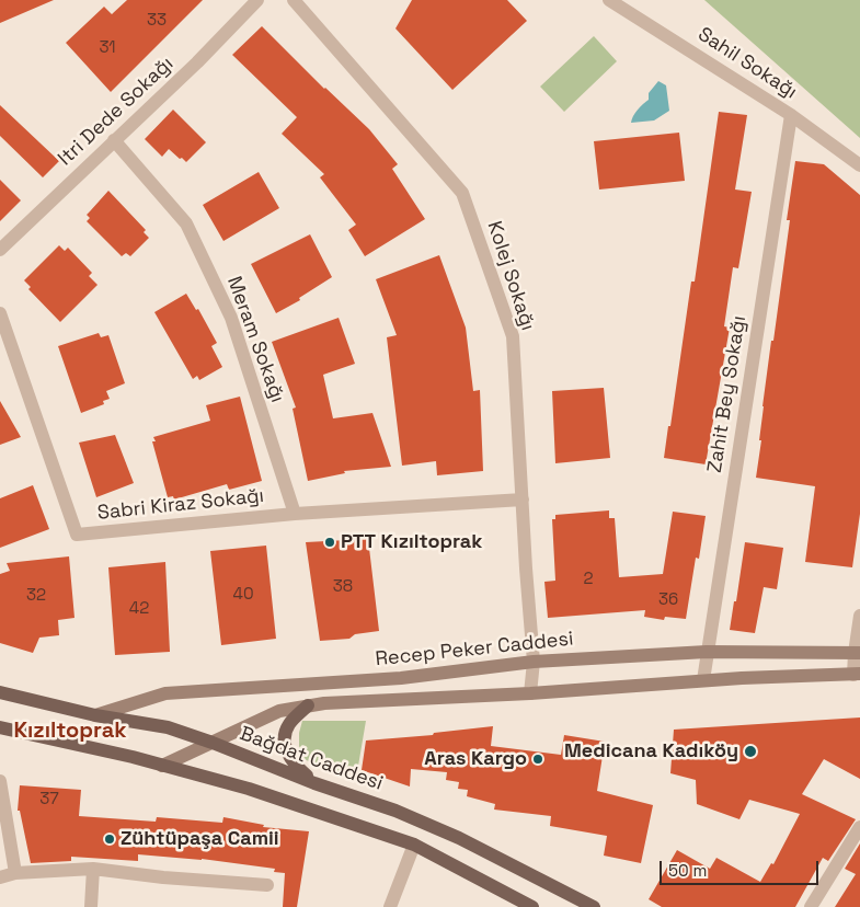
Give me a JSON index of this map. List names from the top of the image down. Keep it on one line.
{"streets":{"main road":["Recep Peker Caddesi","Bağdat Caddesi"],"street":["Sahil Sokağı","Itri Dede Sokağı","Kolej Sokağı","Meram Sokağı","Zahit Bey Sokağı","Sabri Kiraz Sokağı"]},"crossings":[["Sahil Sokağı","Zahit Bey Sokağı"],["Itri Dede Sokağı","Meram Sokağı"],["Kolej Sokağı","Sabri Kiraz Sokağı"],["Kolej Sokağı","Recep Peker Caddesi"],["Meram Sokağı","Sabri Kiraz Sokağı"],["Zahit Bey Sokağı","Recep Peker Caddesi"],["Recep Peker Caddesi","Bağdat Caddesi"]],"districts":["Kızıltoprak"],"places":["PTT Kızıltoprak","Medicana Kadıköy","Aras Kargo","Zühtüpaşa Camii"],"house_numbers":["33","31","2","38","40","32","36","42","37"],"scale_bar":"50 m"}
